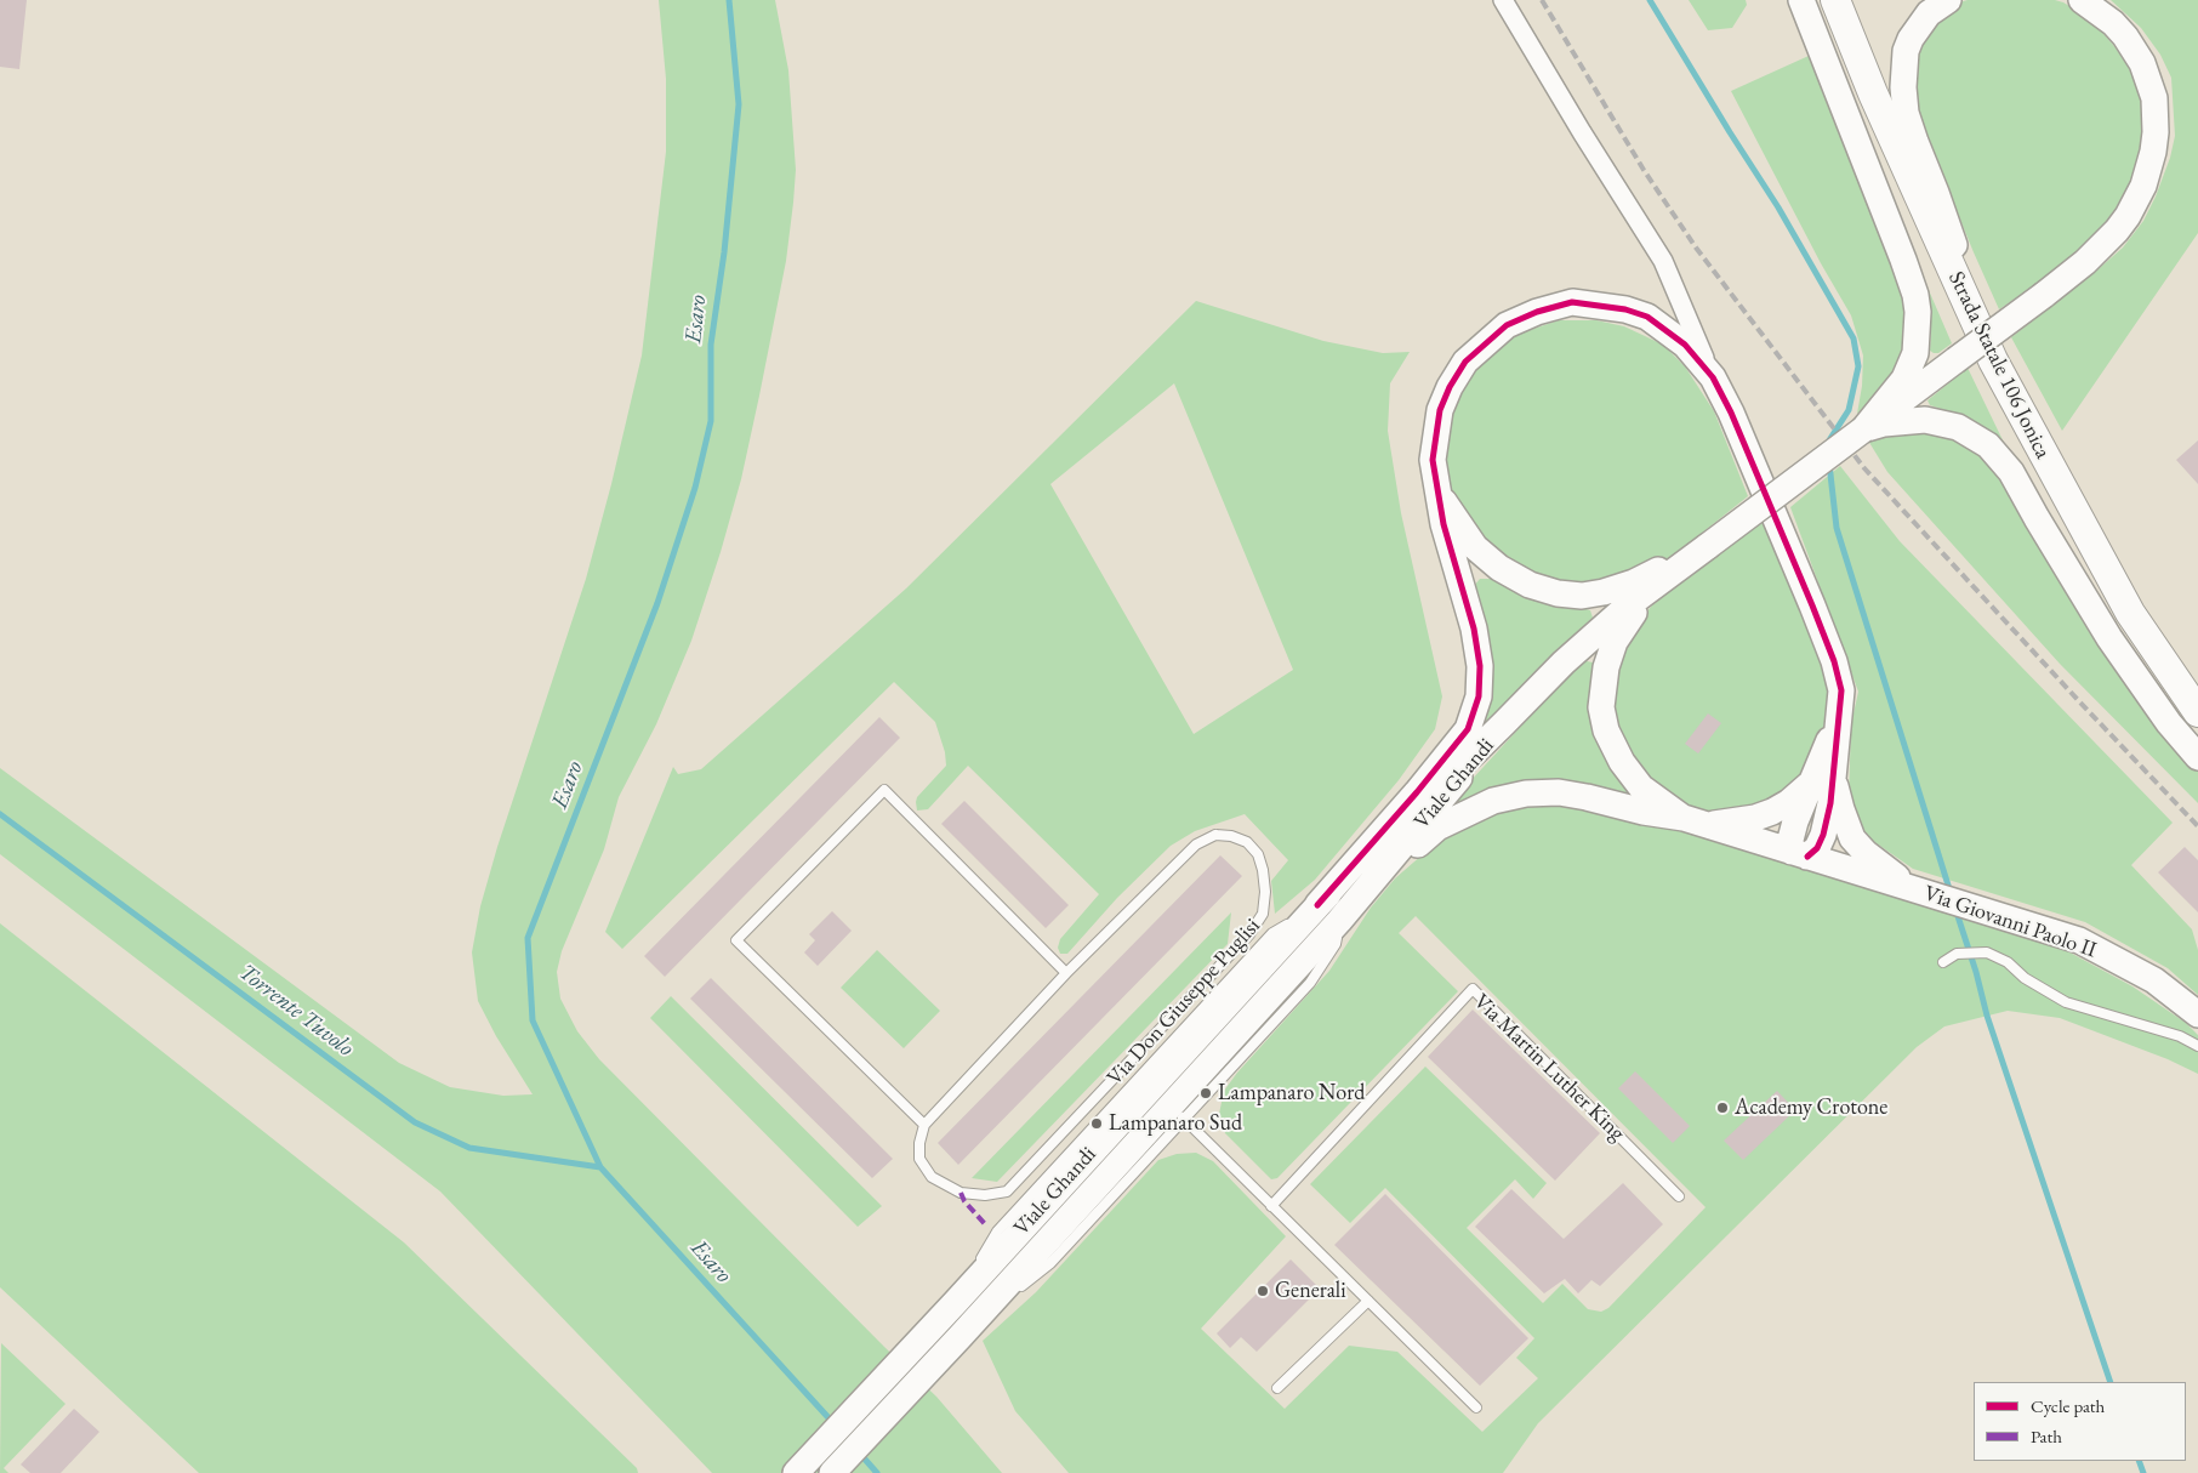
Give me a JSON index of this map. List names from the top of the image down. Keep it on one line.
{"streets":{"main road":["Strada Statale 106 Jonica","Viale Ghandi","Via Giovanni Paolo II"],"lane":["Via Don Giuseppe Puglisi","Via Martin Luther King"]},"water":["Esaro","Torrente Tuvolo"],"places":["Lampanaro Nord","Academy Crotone","Lampanaro Sud","Generali"],"legend":["Cycle path","Path"]}
